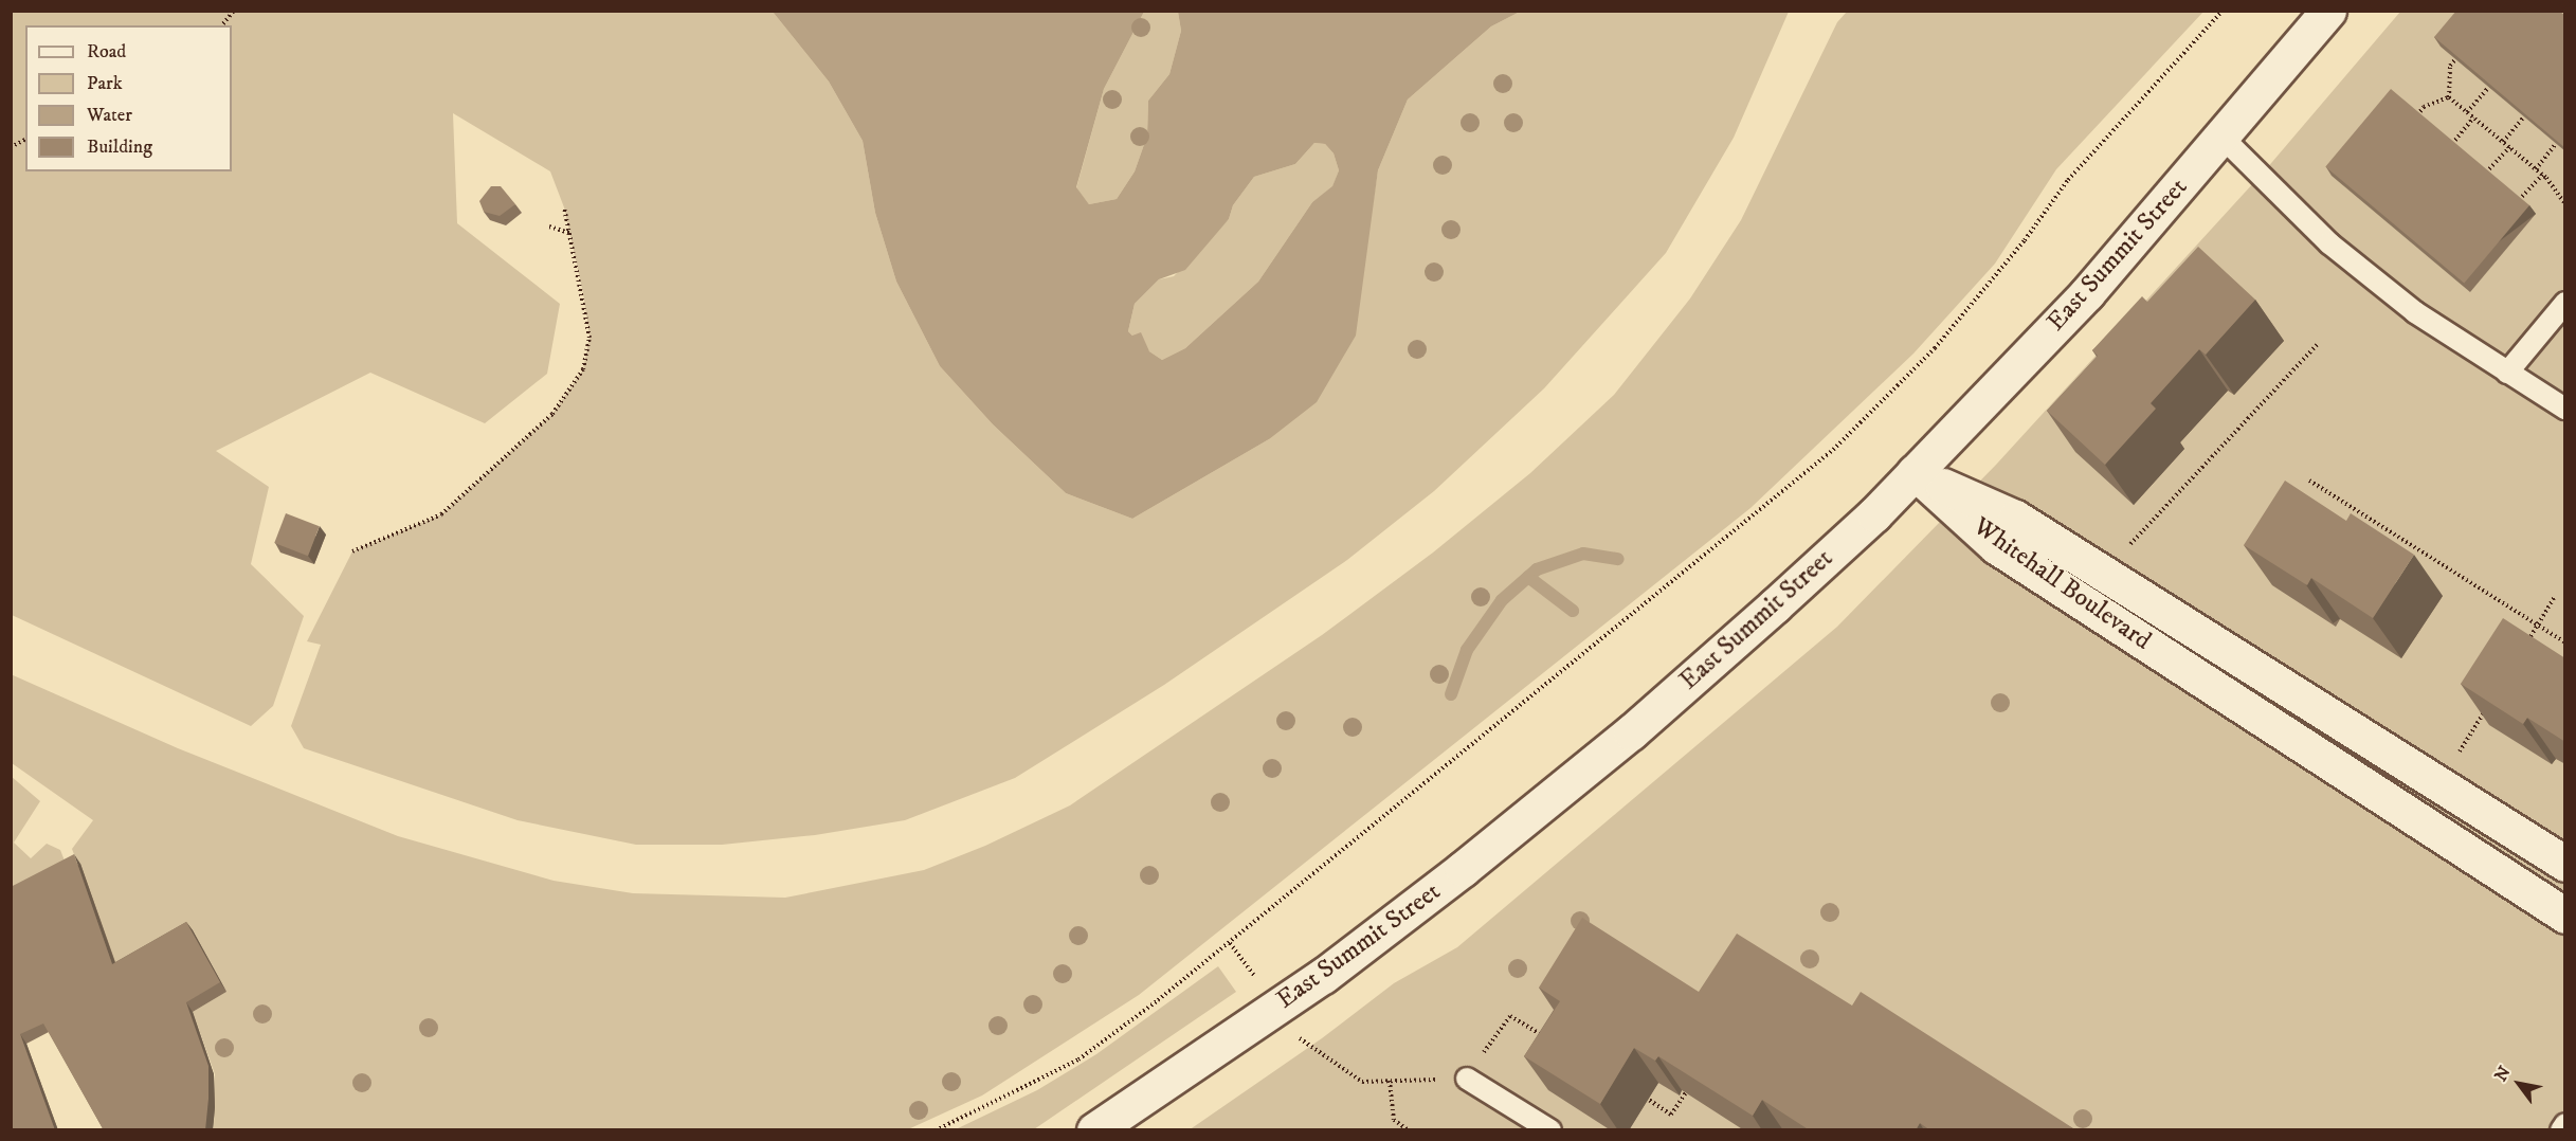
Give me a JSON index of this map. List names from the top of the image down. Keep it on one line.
{"streets":{"main road":["East Summit Street","Whitehall Boulevard"]},"crossings":[["East Summit Street","Whitehall Boulevard"]],"legend":["Road","Park","Water","Building"],"north":"top left"}
